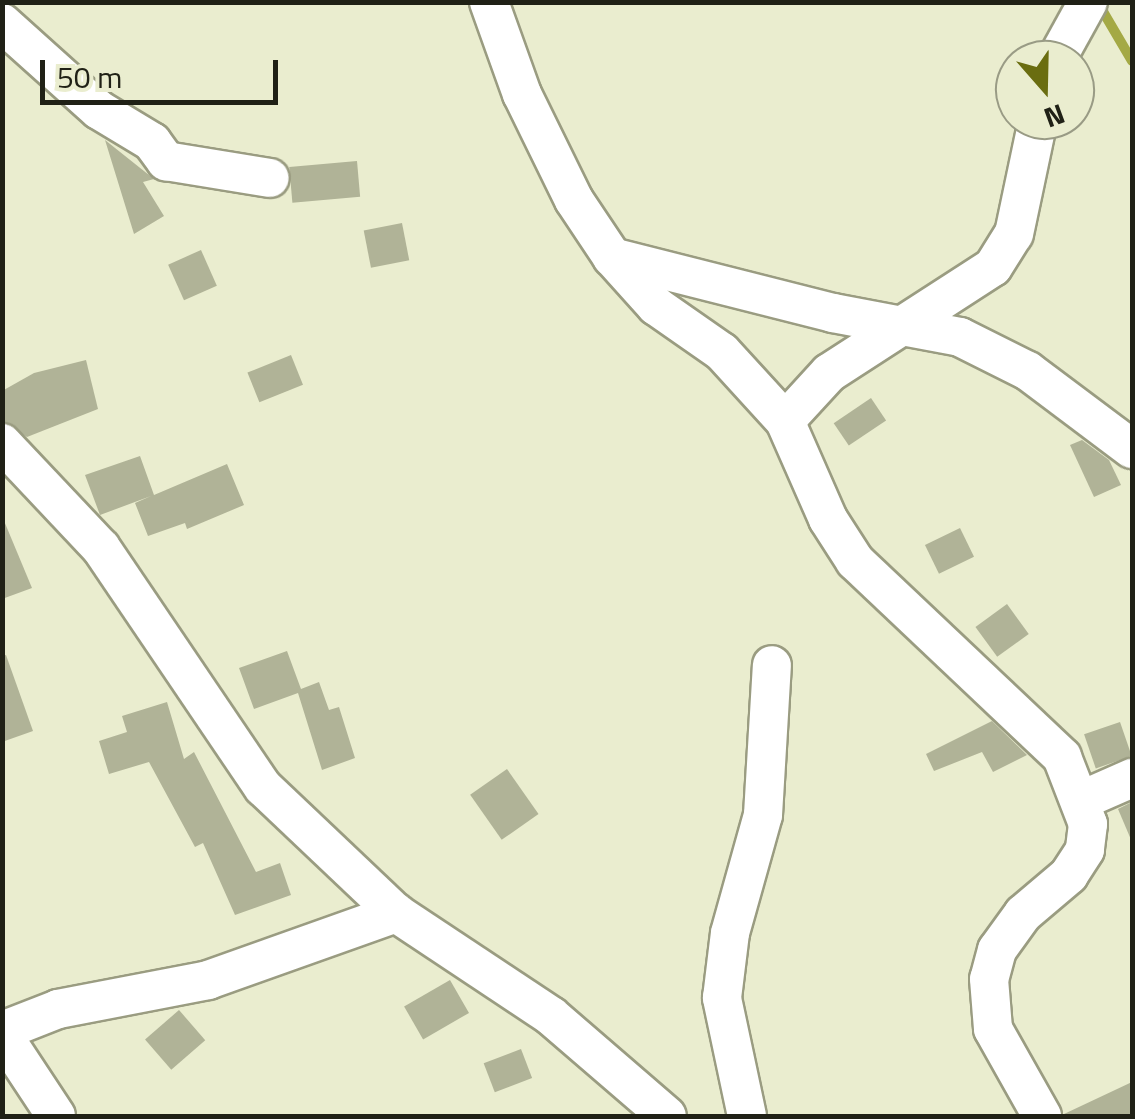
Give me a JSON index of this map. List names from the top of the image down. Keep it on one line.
{"scale_bar":"50 m","north":"bottom"}
